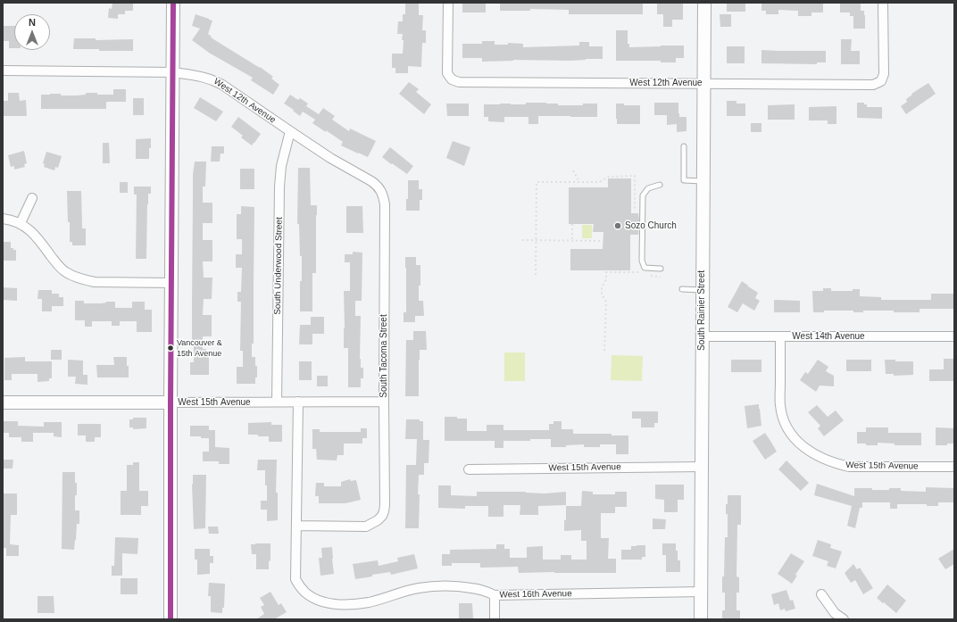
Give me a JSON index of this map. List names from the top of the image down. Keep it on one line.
{"streets":{"street":["West 12th Avenue","South Underwood Street","South Rainier Street","West 14th Avenue","South Tacoma Street","West 15th Avenue","West 16th Avenue"]},"crossings":[["West 12th Avenue","South Underwood Street"],["West 12th Avenue","South Rainier Street"],["West 12th Avenue","South Tacoma Street"],["South Underwood Street","West 15th Avenue"],["South Rainier Street","West 14th Avenue"],["South Rainier Street","West 15th Avenue"],["South Rainier Street","West 16th Avenue"],["West 14th Avenue","West 15th Avenue"],["South Tacoma Street","West 15th Avenue"],["South Tacoma Street","West 16th Avenue"]],"places":["Sozo Church","Vancouver & 15th Avenue"],"north":"top"}
